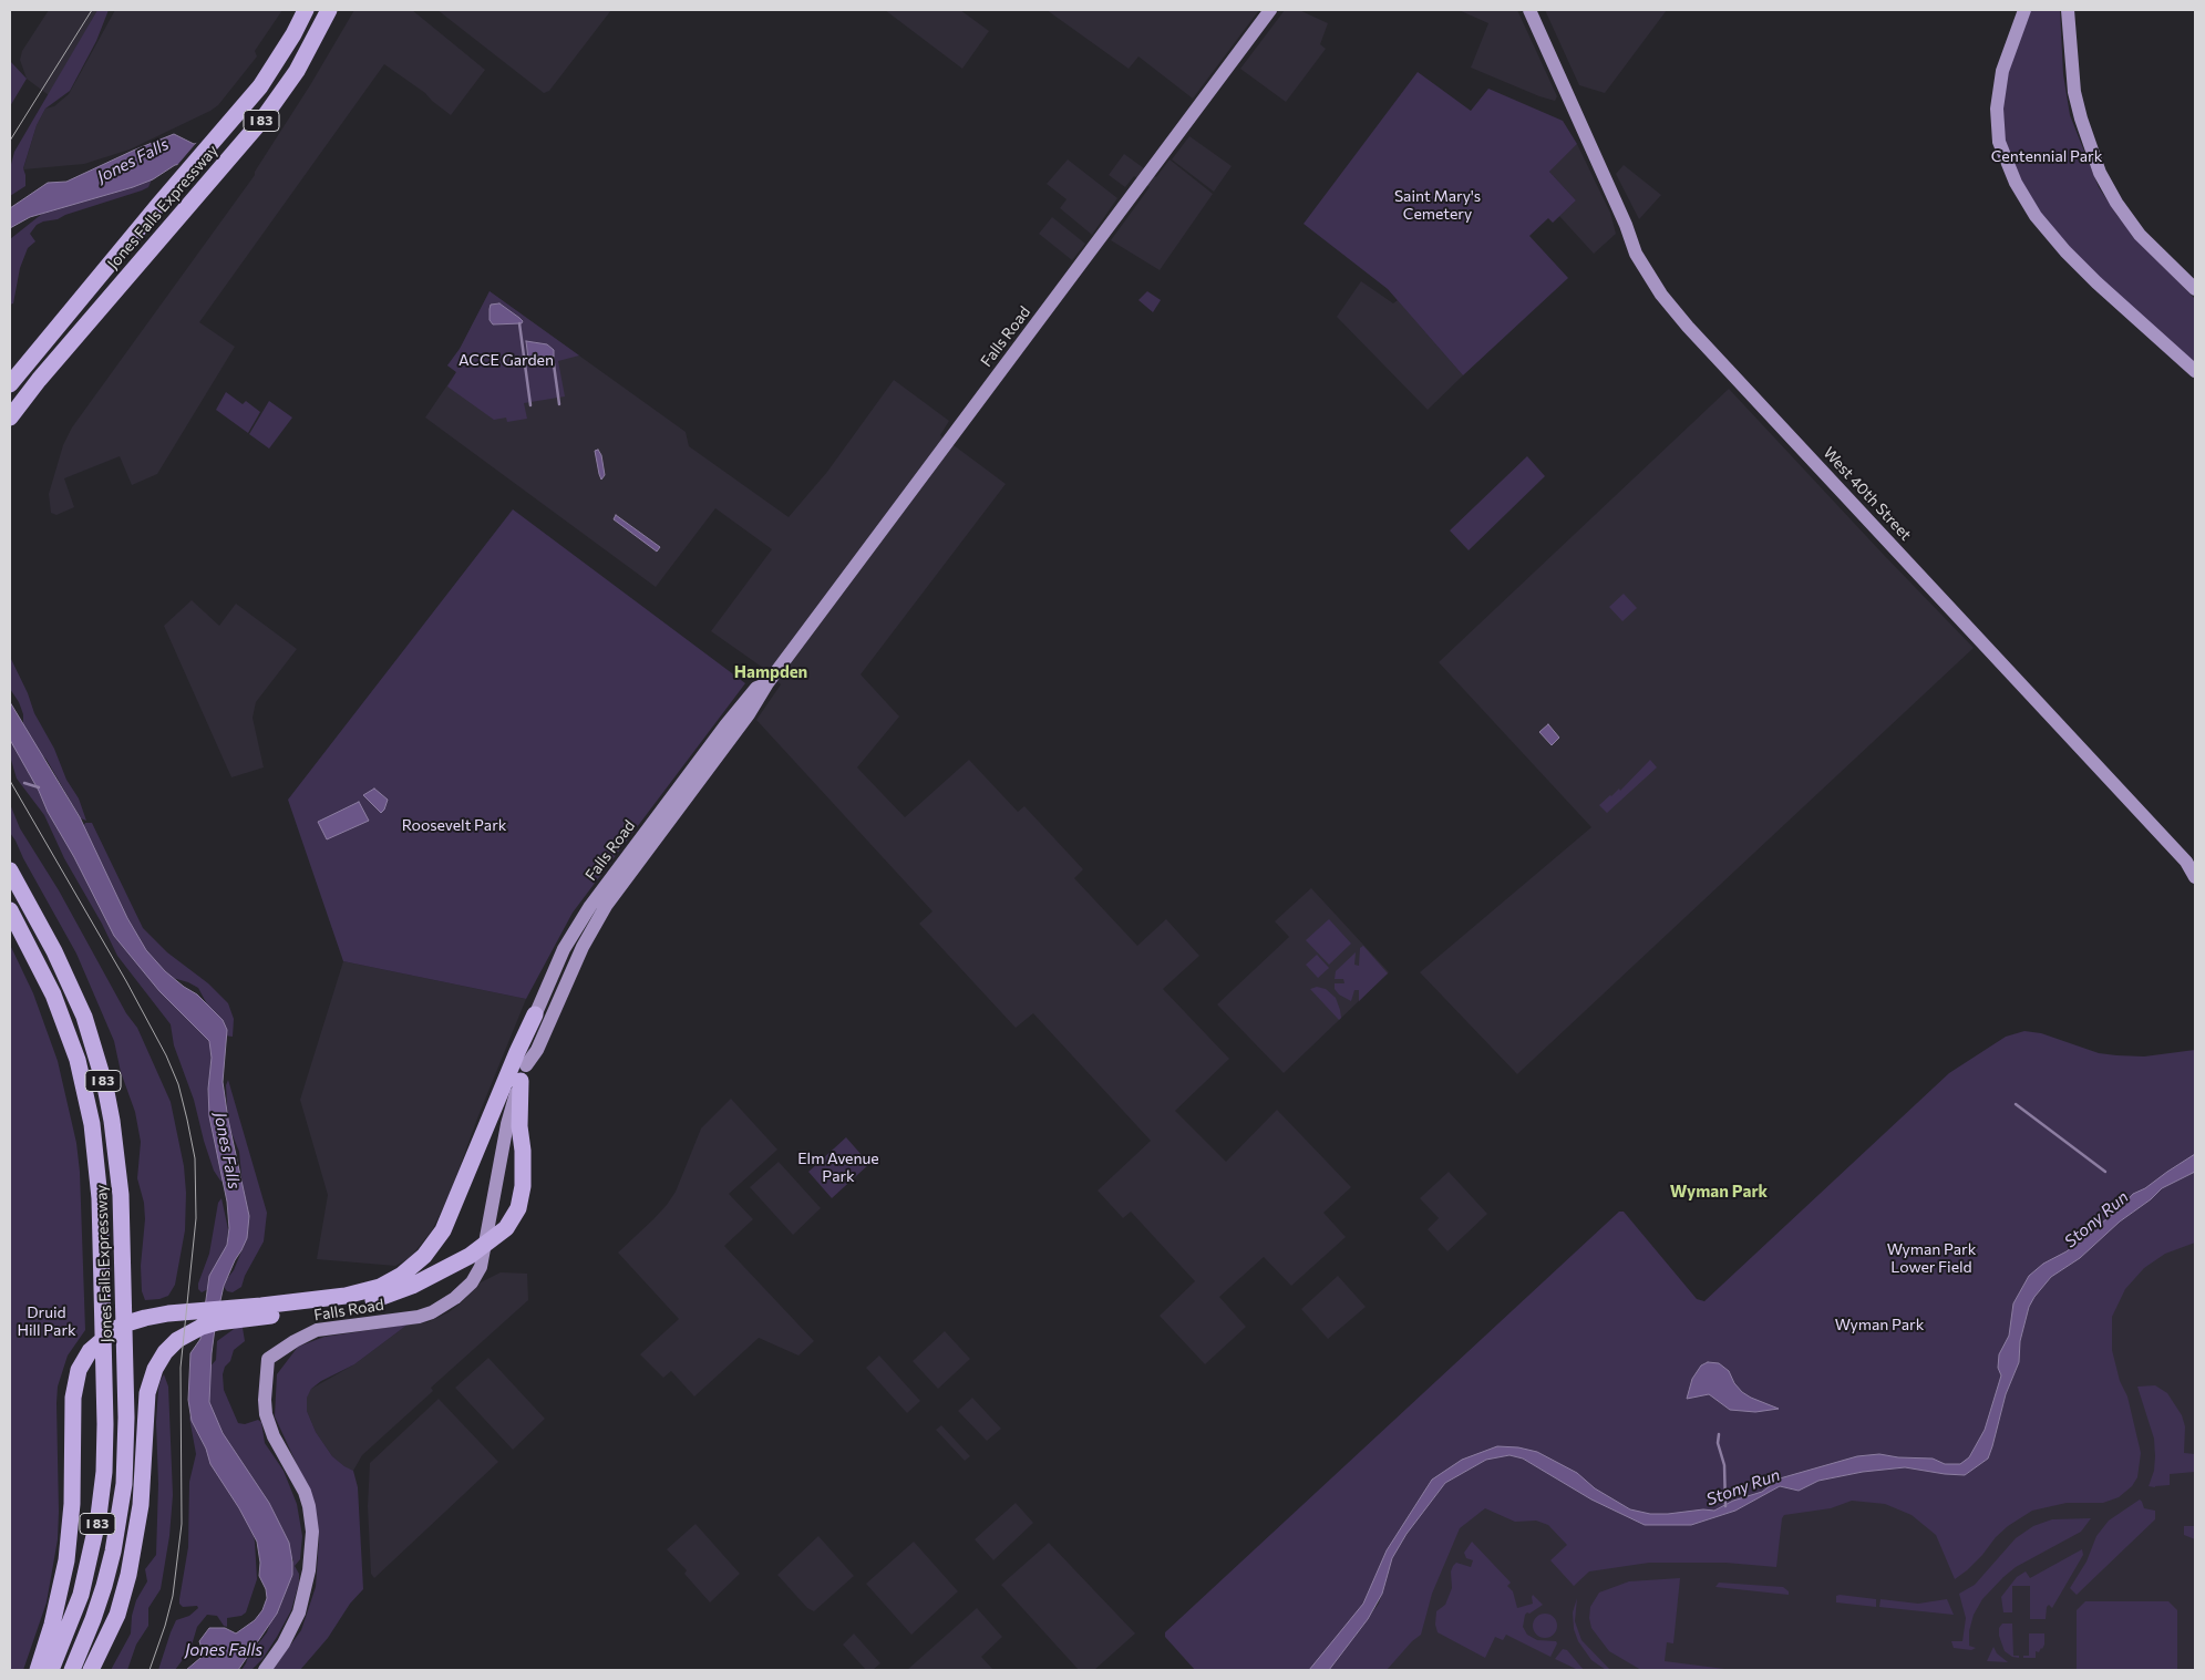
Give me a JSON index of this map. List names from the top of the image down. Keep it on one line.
{"streets":{"highway":["I 83","Jones Falls Expressway"],"main road":["Falls Road","West 40th Street"]},"districts":["Hampden","Wyman Park"],"water":["Jones Falls","Stony Run"],"parks":["Centennial Park","Saint Mary's Cemetery","ACCE Garden","Roosevelt Park","Elm Avenue Park","Wyman Park Lower Field","Druid Hill Park","Wyman Park"]}
